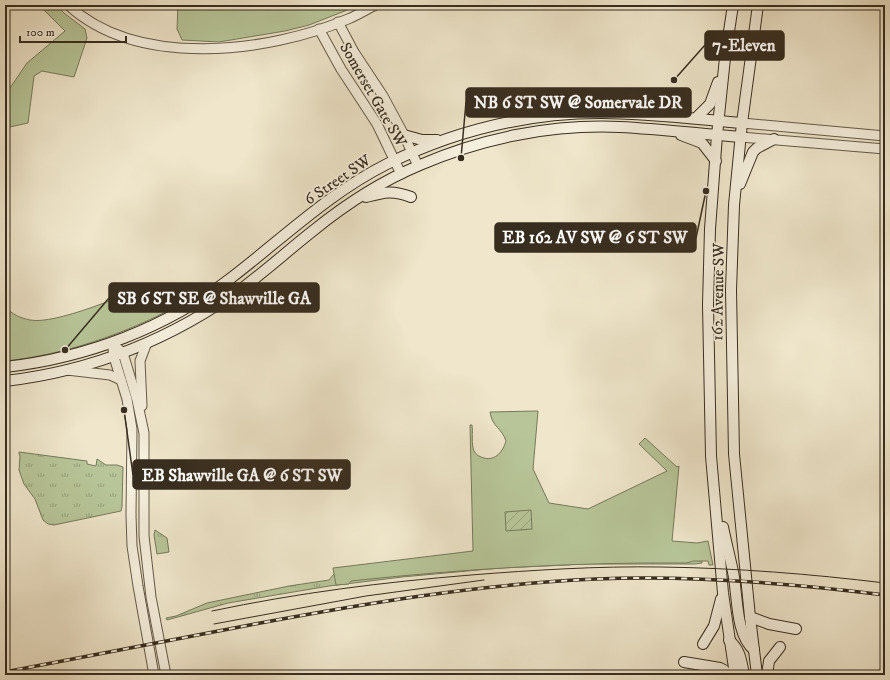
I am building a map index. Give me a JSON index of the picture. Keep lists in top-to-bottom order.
{
  "streets": {
    "main road": ["6 Street SW", "162 Avenue SW"],
    "street": ["Somerset Gate SW"]
  },
  "crossings": [
    ["Somerset Gate SW", "6 Street SW"],
    ["6 Street SW", "162 Avenue SW"]
  ],
  "places": [
    "7-Eleven",
    "NB 6 ST SW @ Somervale DR",
    "EB 162 AV SW @ 6 ST SW",
    "SB 6 ST SE @ Shawville GA",
    "EB Shawville GA @ 6 ST SW"
  ],
  "scale_bar": "100 m"
}
